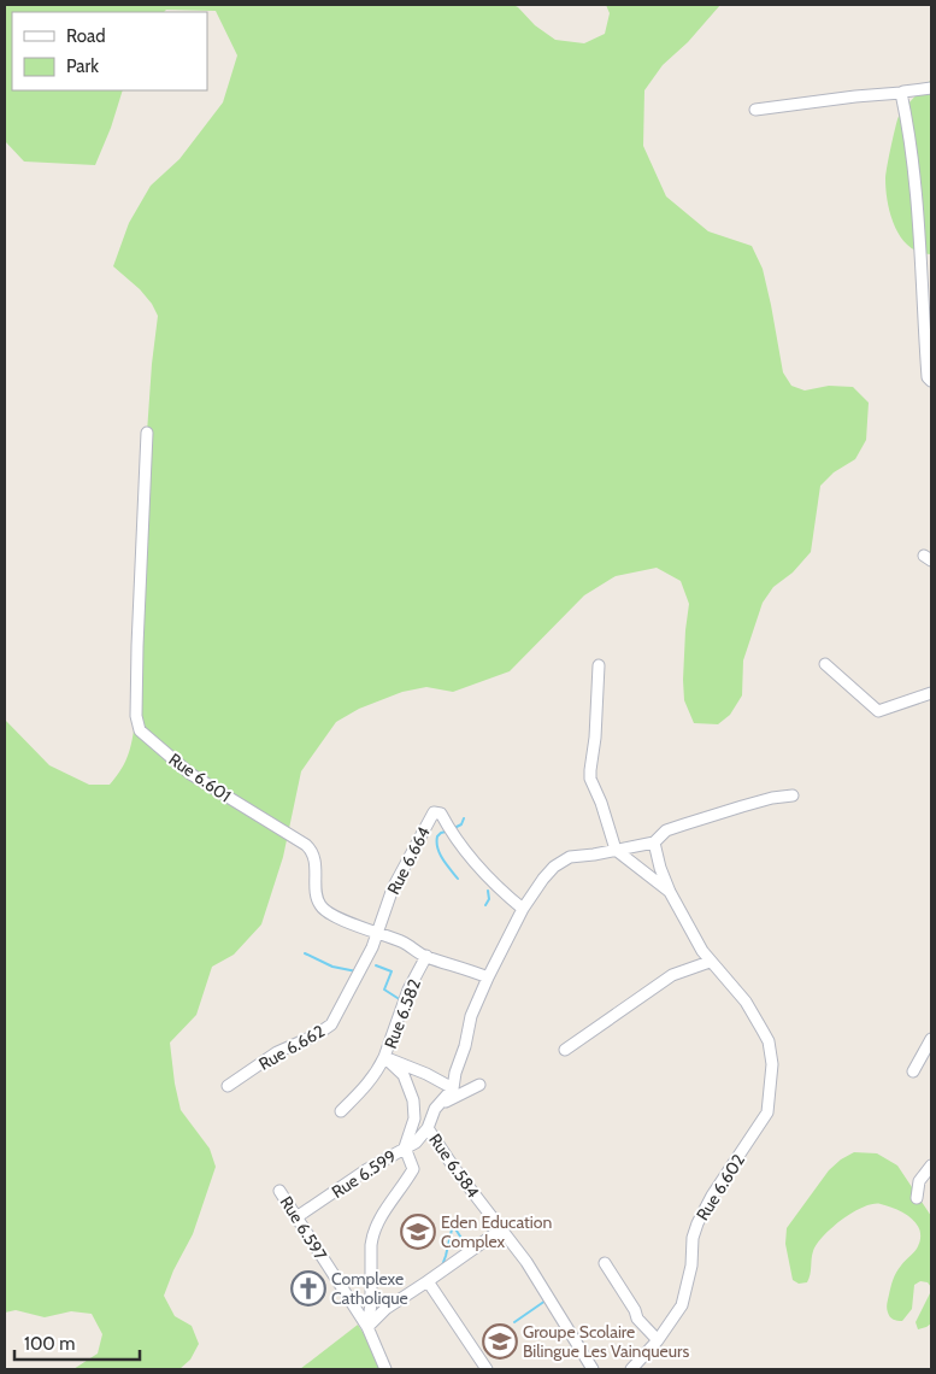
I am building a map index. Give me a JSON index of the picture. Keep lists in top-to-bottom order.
{
  "streets": {
    "street": [
      "Rue 6.601",
      "Rue 6.664",
      "Rue 6.582",
      "Rue 6.662",
      "Rue 6.584",
      "Rue 6.599",
      "Rue 6.602",
      "Rue 6.597"
    ]
  },
  "crossings": [
    ["Rue 6.601", "Rue 6.664"],
    ["Rue 6.601", "Rue 6.582"],
    ["Rue 6.601", "Rue 6.662"],
    ["Rue 6.601", "Rue 6.584"],
    ["Rue 6.664", "Rue 6.662"],
    ["Rue 6.664", "Rue 6.584"],
    ["Rue 6.582", "Rue 6.599"],
    ["Rue 6.582", "Rue 6.597"],
    ["Rue 6.584", "Rue 6.599"],
    ["Rue 6.599", "Rue 6.597"]
  ],
  "places": {
    "school or university": ["Eden Education Complex", "Groupe Scolaire Bilingue Les Vainqueurs"],
    "church": ["Complexe Catholique"]
  },
  "legend": ["Road", "Park"],
  "scale_bar": "100 m"
}
